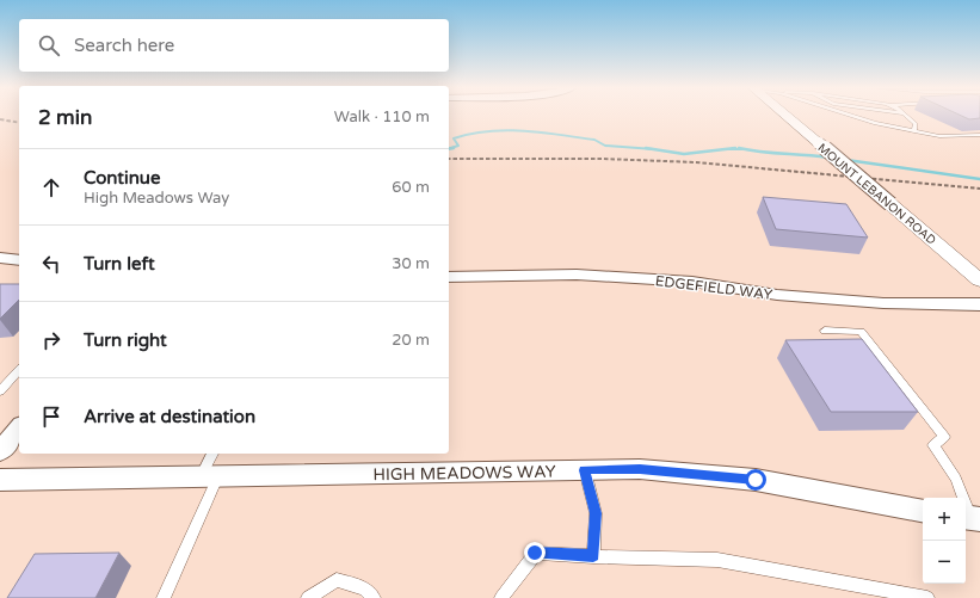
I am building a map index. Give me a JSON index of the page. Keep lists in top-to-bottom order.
{
  "streets": {
    "street": ["MOUNT LEBANON ROAD", "EDGEFIELD WAY", "HIGH MEADOWS WAY"]
  },
  "page": {
    "search": "Search here",
    "heading": ["2 min", "Walk · 110 m"],
    "list": [
      ["Continue", "High Meadows Way", "60 m"],
      ["Turn left", "30 m"],
      ["Turn right", "20 m"],
      "Arrive at destination"
    ],
    "map_buttons": ["+", "−"]
  }
}
